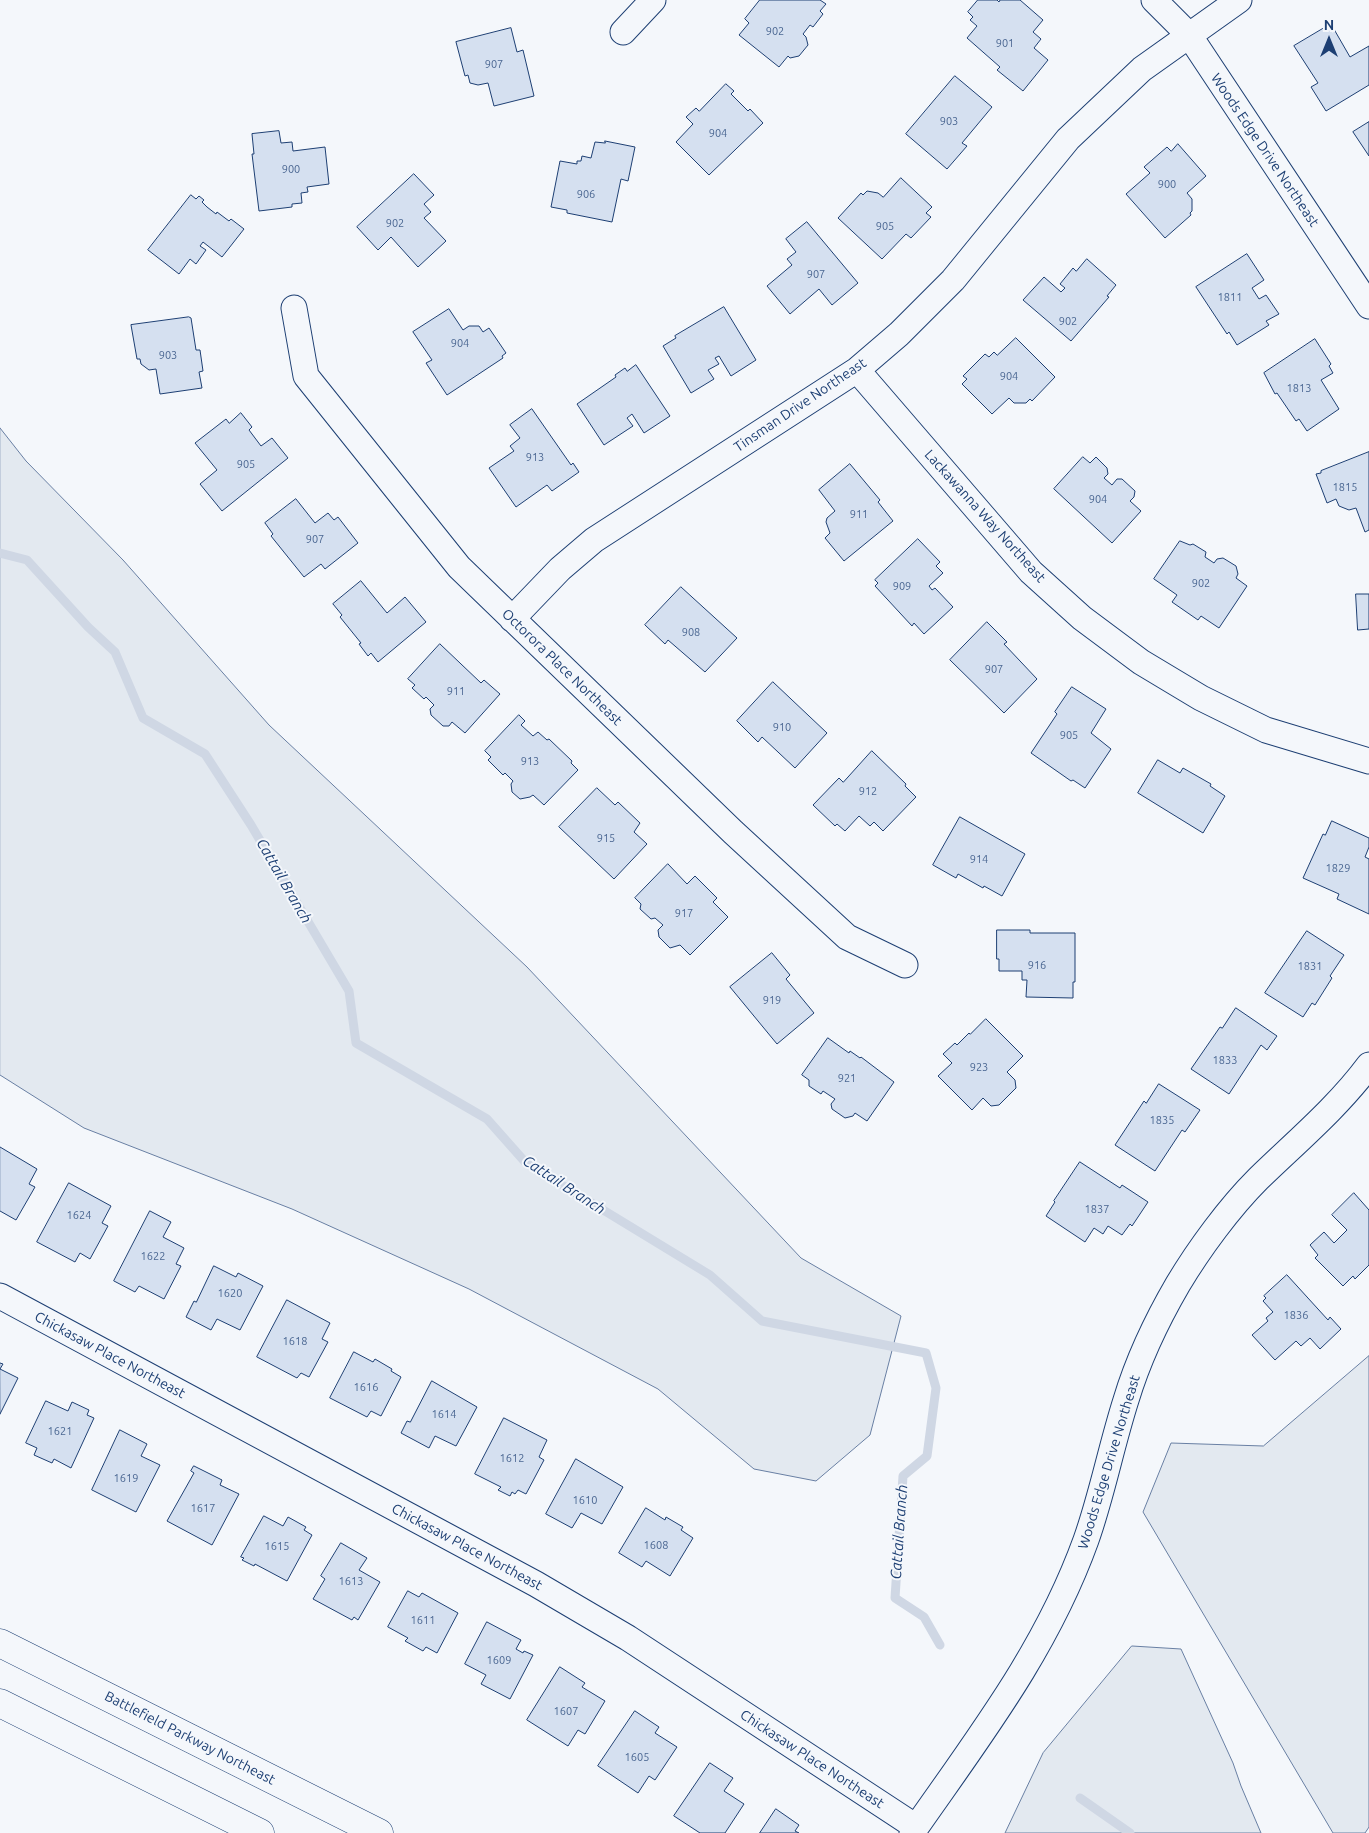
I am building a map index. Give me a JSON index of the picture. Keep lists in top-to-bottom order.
{
  "streets": {
    "main road": ["Battlefield Parkway Northeast"],
    "street": [
      "Woods Edge Drive Northeast",
      "Tinsman Drive Northeast",
      "Lackawanna Way Northeast",
      "Octorora Place Northeast",
      "Chickasaw Place Northeast"
    ]
  },
  "crossings": [
    ["Woods Edge Drive Northeast", "Tinsman Drive Northeast"],
    ["Woods Edge Drive Northeast", "Chickasaw Place Northeast"],
    ["Tinsman Drive Northeast", "Lackawanna Way Northeast"],
    ["Tinsman Drive Northeast", "Octorora Place Northeast"]
  ],
  "water": ["Cattail Branch"],
  "house_numbers": [
    "902",
    "901",
    "907",
    "903",
    "904",
    "900",
    "900",
    "906",
    "902",
    "905",
    "907",
    "1811",
    "902",
    "904",
    "903",
    "904",
    "1813",
    "913",
    "905",
    "1815",
    "904",
    "911",
    "907",
    "902",
    "909",
    "908",
    "907",
    "911",
    "910",
    "905",
    "913",
    "912",
    "915",
    "914",
    "1829",
    "917",
    "916",
    "1831",
    "919",
    "1833",
    "923",
    "921",
    "1835",
    "1837",
    "1624",
    "1622",
    "1620",
    "1836",
    "1618",
    "1616",
    "1614",
    "1621",
    "1612",
    "1619",
    "1610",
    "1617",
    "1608",
    "1615",
    "1613",
    "1611",
    "1609",
    "1607",
    "1605"
  ],
  "north": "top"
}
